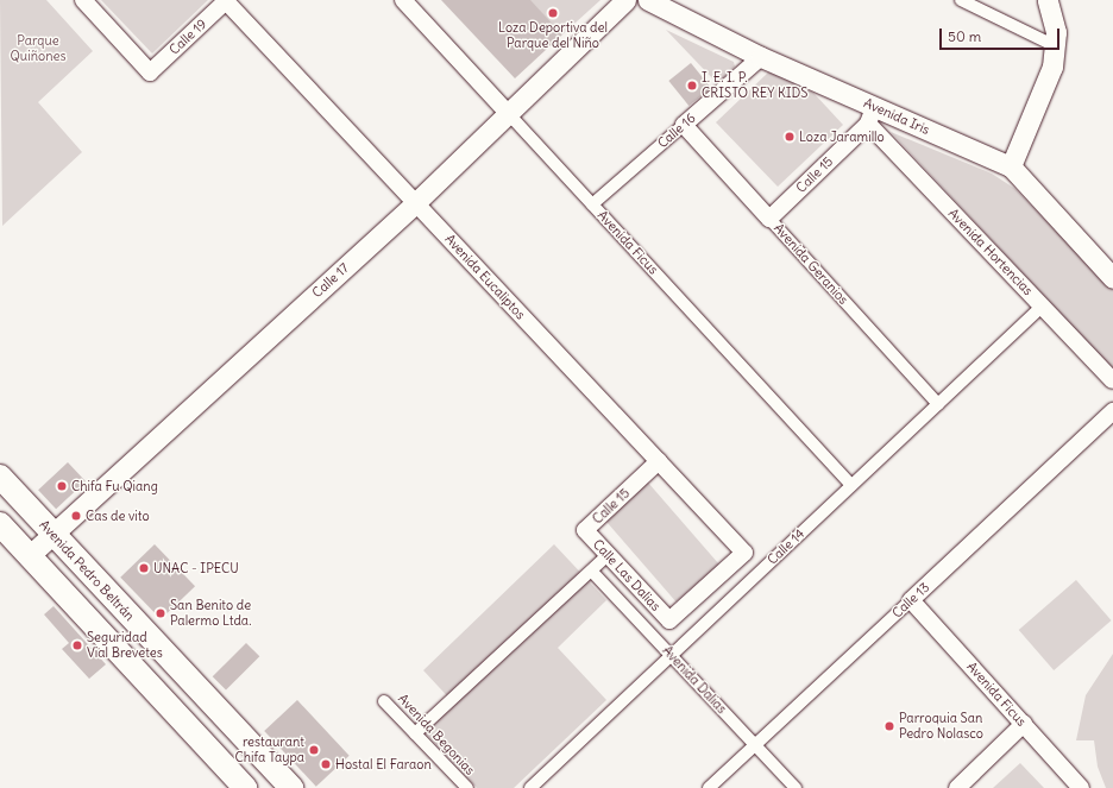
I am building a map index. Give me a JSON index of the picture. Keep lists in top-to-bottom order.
{
  "streets": {
    "main road": ["Avenida Pedro Beltrán"],
    "street": [
      "Calle 19",
      "Avenida Iris",
      "Calle 16",
      "Calle 15",
      "Avenida Ficus",
      "Avenida Hortencias",
      "Avenida Geranios",
      "Avenida Eucaliptos",
      "Calle 17",
      "Calle 14",
      "Calle Las Dalias",
      "Calle 13",
      "Avenida Dalias",
      "Avenida Begonias"
    ]
  },
  "crossings": [
    ["Calle 19", "Avenida Eucaliptos"],
    ["Avenida Iris", "Calle 16"],
    ["Avenida Iris", "Calle 15"],
    ["Avenida Iris", "Avenida Hortencias"],
    ["Calle 16", "Avenida Ficus"],
    ["Calle 16", "Avenida Geranios"],
    ["Calle 15", "Avenida Hortencias"],
    ["Calle 15", "Avenida Geranios"],
    ["Calle 15", "Avenida Eucaliptos"],
    ["Calle 15", "Calle Las Dalias"],
    ["Avenida Ficus", "Calle 17"],
    ["Avenida Ficus", "Calle 14"],
    ["Avenida Ficus", "Calle 13"],
    ["Avenida Hortencias", "Calle 14"],
    ["Avenida Geranios", "Calle 14"],
    ["Avenida Eucaliptos", "Calle 17"],
    ["Avenida Eucaliptos", "Calle Las Dalias"],
    ["Calle 17", "Avenida Pedro Beltrán"],
    ["Calle 14", "Avenida Dalias"],
    ["Calle 13", "Avenida Dalias"]
  ],
  "parks": ["Parque Quiñones"],
  "places": [
    "Loza Deportiva del Parque del Niño",
    "I. E. I. P. CRISTO REY KIDS",
    "Loza Jaramillo",
    "Chifa Fu Qiang",
    "Cas de vito",
    "UNAC - IPECU",
    "San Benito de Palermo Ltda.",
    "Seguridad Vial Brevetes",
    "Parroquia San Pedro Nolasco",
    "restaurant Chifa Taypa",
    "Hostal El Faraon"
  ],
  "scale_bar": "50 m"
}
